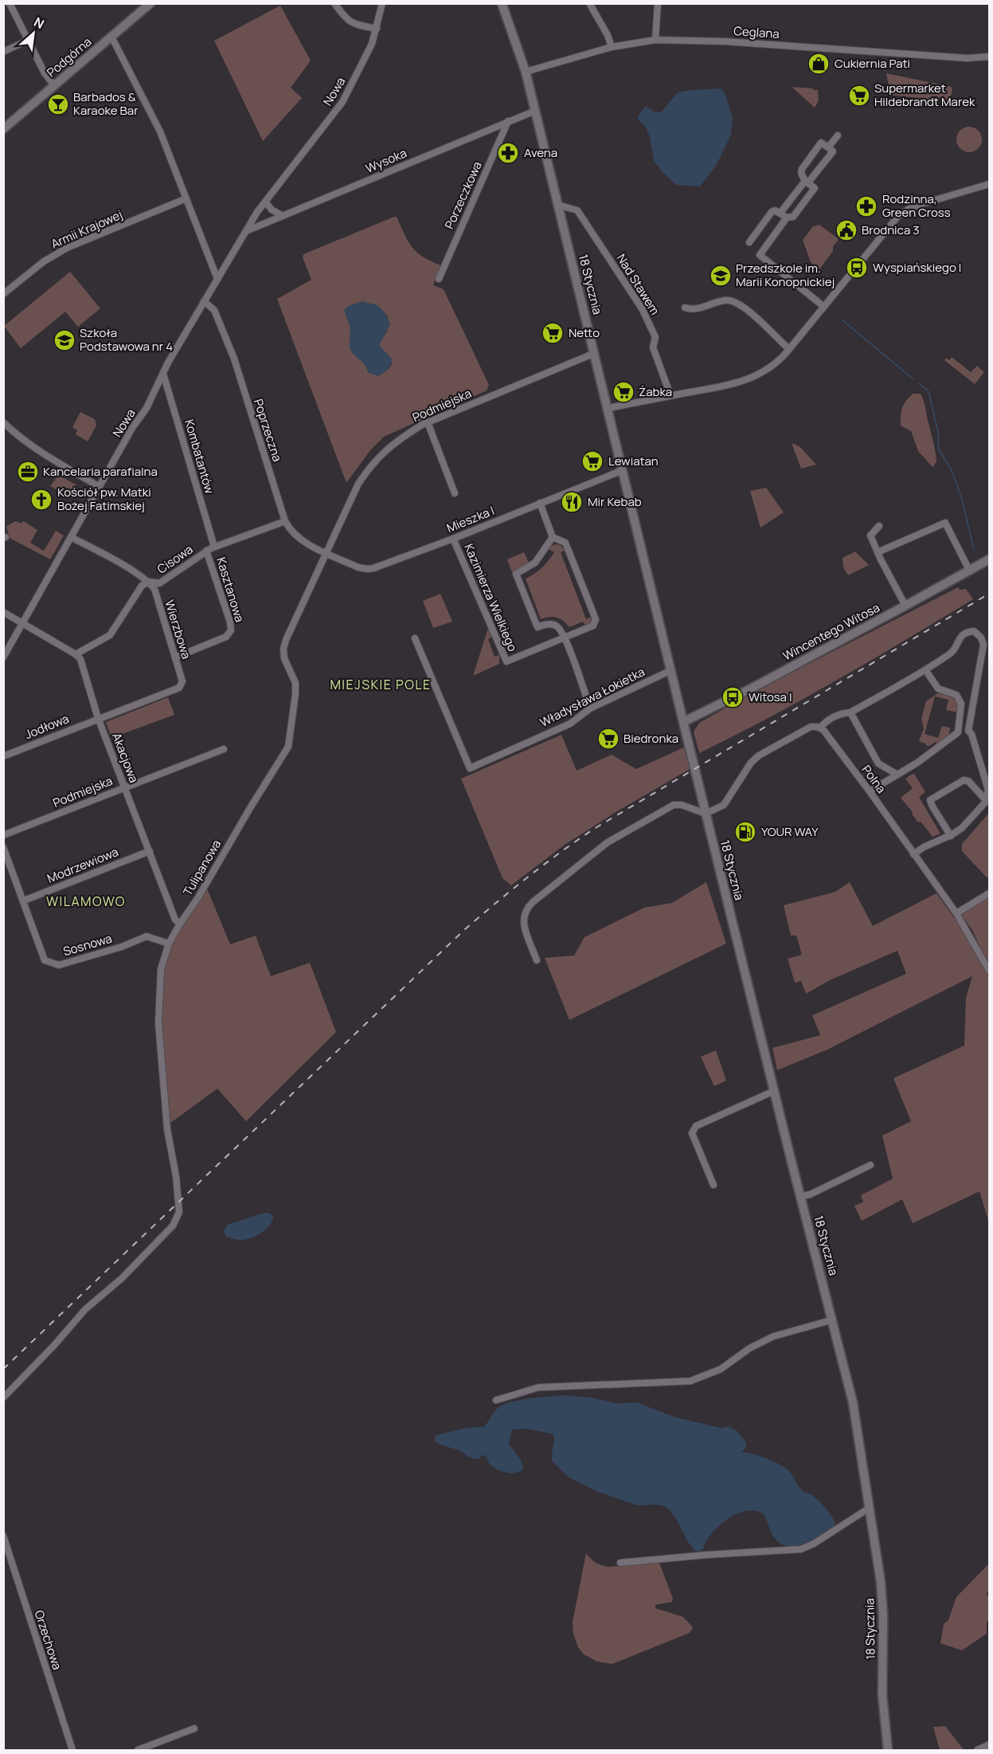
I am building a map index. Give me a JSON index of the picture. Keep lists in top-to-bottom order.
{
  "streets": {
    "street": [
      "Ceglana",
      "Podgórna",
      "Nowa",
      "Wysoka",
      "Porzeczkowa",
      "Armii Krajowej",
      "18 Stycznia",
      "Nad Stawem",
      "Podmiejska",
      "Poprzeczna",
      "Kombatantów",
      "Mieszka I",
      "Cisowa",
      "Kasztanowa",
      "Kazimierza Wielkiego",
      "Wierzbowa",
      "Wincentego Witosa",
      "Władysława Łokietka",
      "Jodłowa",
      "Akacjowa",
      "Polna",
      "Modrzewiowa",
      "Tulipanowa",
      "Sosnowa",
      "Orzechowa"
    ]
  },
  "crossings": [
    ["Ceglana", "18 Stycznia"],
    ["Nowa", "Wysoka"],
    ["Nowa", "Poprzeczna"],
    ["Nowa", "Kombatantów"],
    ["Wysoka", "Porzeczkowa"],
    ["Wysoka", "18 Stycznia"],
    ["18 Stycznia", "Nad Stawem"],
    ["18 Stycznia", "Podmiejska"],
    ["18 Stycznia", "Mieszka I"],
    ["18 Stycznia", "Wincentego Witosa"],
    ["18 Stycznia", "Władysława Łokietka"],
    ["Podmiejska", "Poprzeczna"],
    ["Podmiejska", "Mieszka I"],
    ["Podmiejska", "Akacjowa"],
    ["Podmiejska", "Tulipanowa"],
    ["Poprzeczna", "Mieszka I"],
    ["Poprzeczna", "Cisowa"],
    ["Poprzeczna", "Tulipanowa"],
    ["Kombatantów", "Cisowa"],
    ["Mieszka I", "Kazimierza Wielkiego"],
    ["Mieszka I", "Tulipanowa"],
    ["Cisowa", "Kasztanowa"],
    ["Cisowa", "Wierzbowa"],
    ["Cisowa", "Akacjowa"],
    ["Kasztanowa", "Wierzbowa"],
    ["Wierzbowa", "Jodłowa"],
    ["Wierzbowa", "Akacjowa"],
    ["Jodłowa", "Akacjowa"],
    ["Akacjowa", "Modrzewiowa"],
    ["Akacjowa", "Tulipanowa"],
    ["Modrzewiowa", "Sosnowa"],
    ["Tulipanowa", "Sosnowa"]
  ],
  "districts": ["MIEJSKIE POLE", "WILAMOWO"],
  "places": {
    "shop": ["Cukiernia Pati"],
    "supermarket": [
      "Supermarket Hildebrandt Marek",
      "Netto",
      "Żabka",
      "Lewiatan",
      "Biedronka"
    ],
    "bar": ["Barbados & Karaoke Bar"],
    "pharmacy": ["Avena", "Rodzinna, Green Cross"],
    "public building": ["Brodnica 3"],
    "bus stop": ["Wyspiańskiego I", "Witosa I"],
    "school or university": ["Przedszkole im. Marii Konopnickiej", "Szkoła Podstawowa nr 4"],
    "office": ["Kancelaria parafialna"],
    "church": ["Kościół pw. Matki Bożej Fatimskiej"],
    "restaurant": ["Mir Kebab"],
    "fuel station": ["YOUR WAY"]
  },
  "north": "top right"
}
